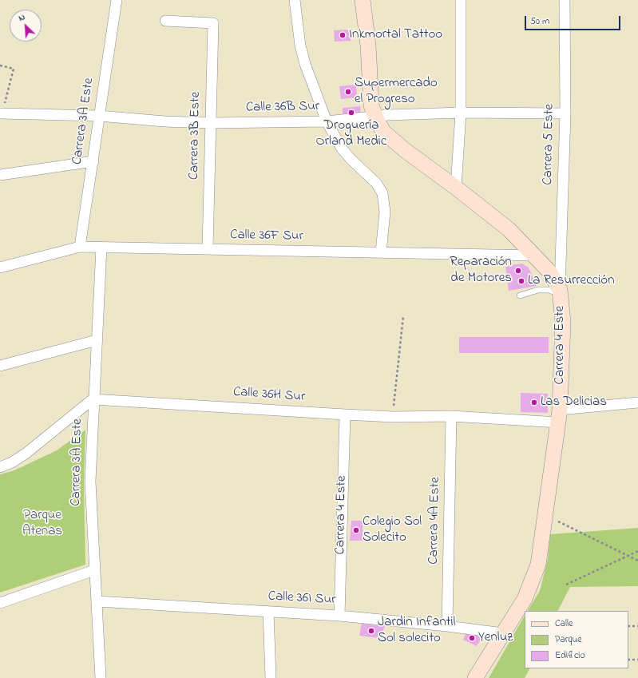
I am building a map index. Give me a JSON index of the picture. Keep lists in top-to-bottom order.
{
  "streets": {
    "street": [
      "Calle 36B Sur",
      "Carrera 3A Este",
      "Carrera 3B Este",
      "Carrera 5 Este",
      "Calle 36F Sur",
      "Carrera 4 Este",
      "Calle 36H Sur",
      "Carrera 4A Este",
      "Calle 36I Sur"
    ]
  },
  "crossings": [
    ["Calle 36B Sur", "Carrera 3A Este"],
    ["Calle 36B Sur", "Carrera 3B Este"],
    ["Calle 36B Sur", "Carrera 5 Este"],
    ["Calle 36B Sur", "Carrera 4 Este"],
    ["Carrera 3A Este", "Calle 36F Sur"],
    ["Carrera 3A Este", "Calle 36H Sur"],
    ["Carrera 3A Este", "Calle 36I Sur"],
    ["Carrera 3B Este", "Calle 36F Sur"],
    ["Carrera 5 Este", "Carrera 4 Este"],
    ["Calle 36F Sur", "Carrera 4 Este"],
    ["Carrera 4 Este", "Calle 36H Sur"],
    ["Carrera 4 Este", "Calle 36I Sur"],
    ["Calle 36H Sur", "Carrera 4A Este"],
    ["Carrera 4A Este", "Calle 36I Sur"]
  ],
  "parks": ["Parque Atenas"],
  "places": [
    "Inkmortal Tattoo",
    "Supermercado el Progreso",
    "Droguería Orland Medic",
    "Reparación de Motores",
    "La Resurrección",
    "Las Delicias",
    "Colegio Sol Solecito",
    "Jardin Infantil Sol solecito",
    "Yenluz"
  ],
  "legend": ["Calle", "Parque", "Edificio"],
  "scale_bar": "50 m",
  "north": "top left"
}
